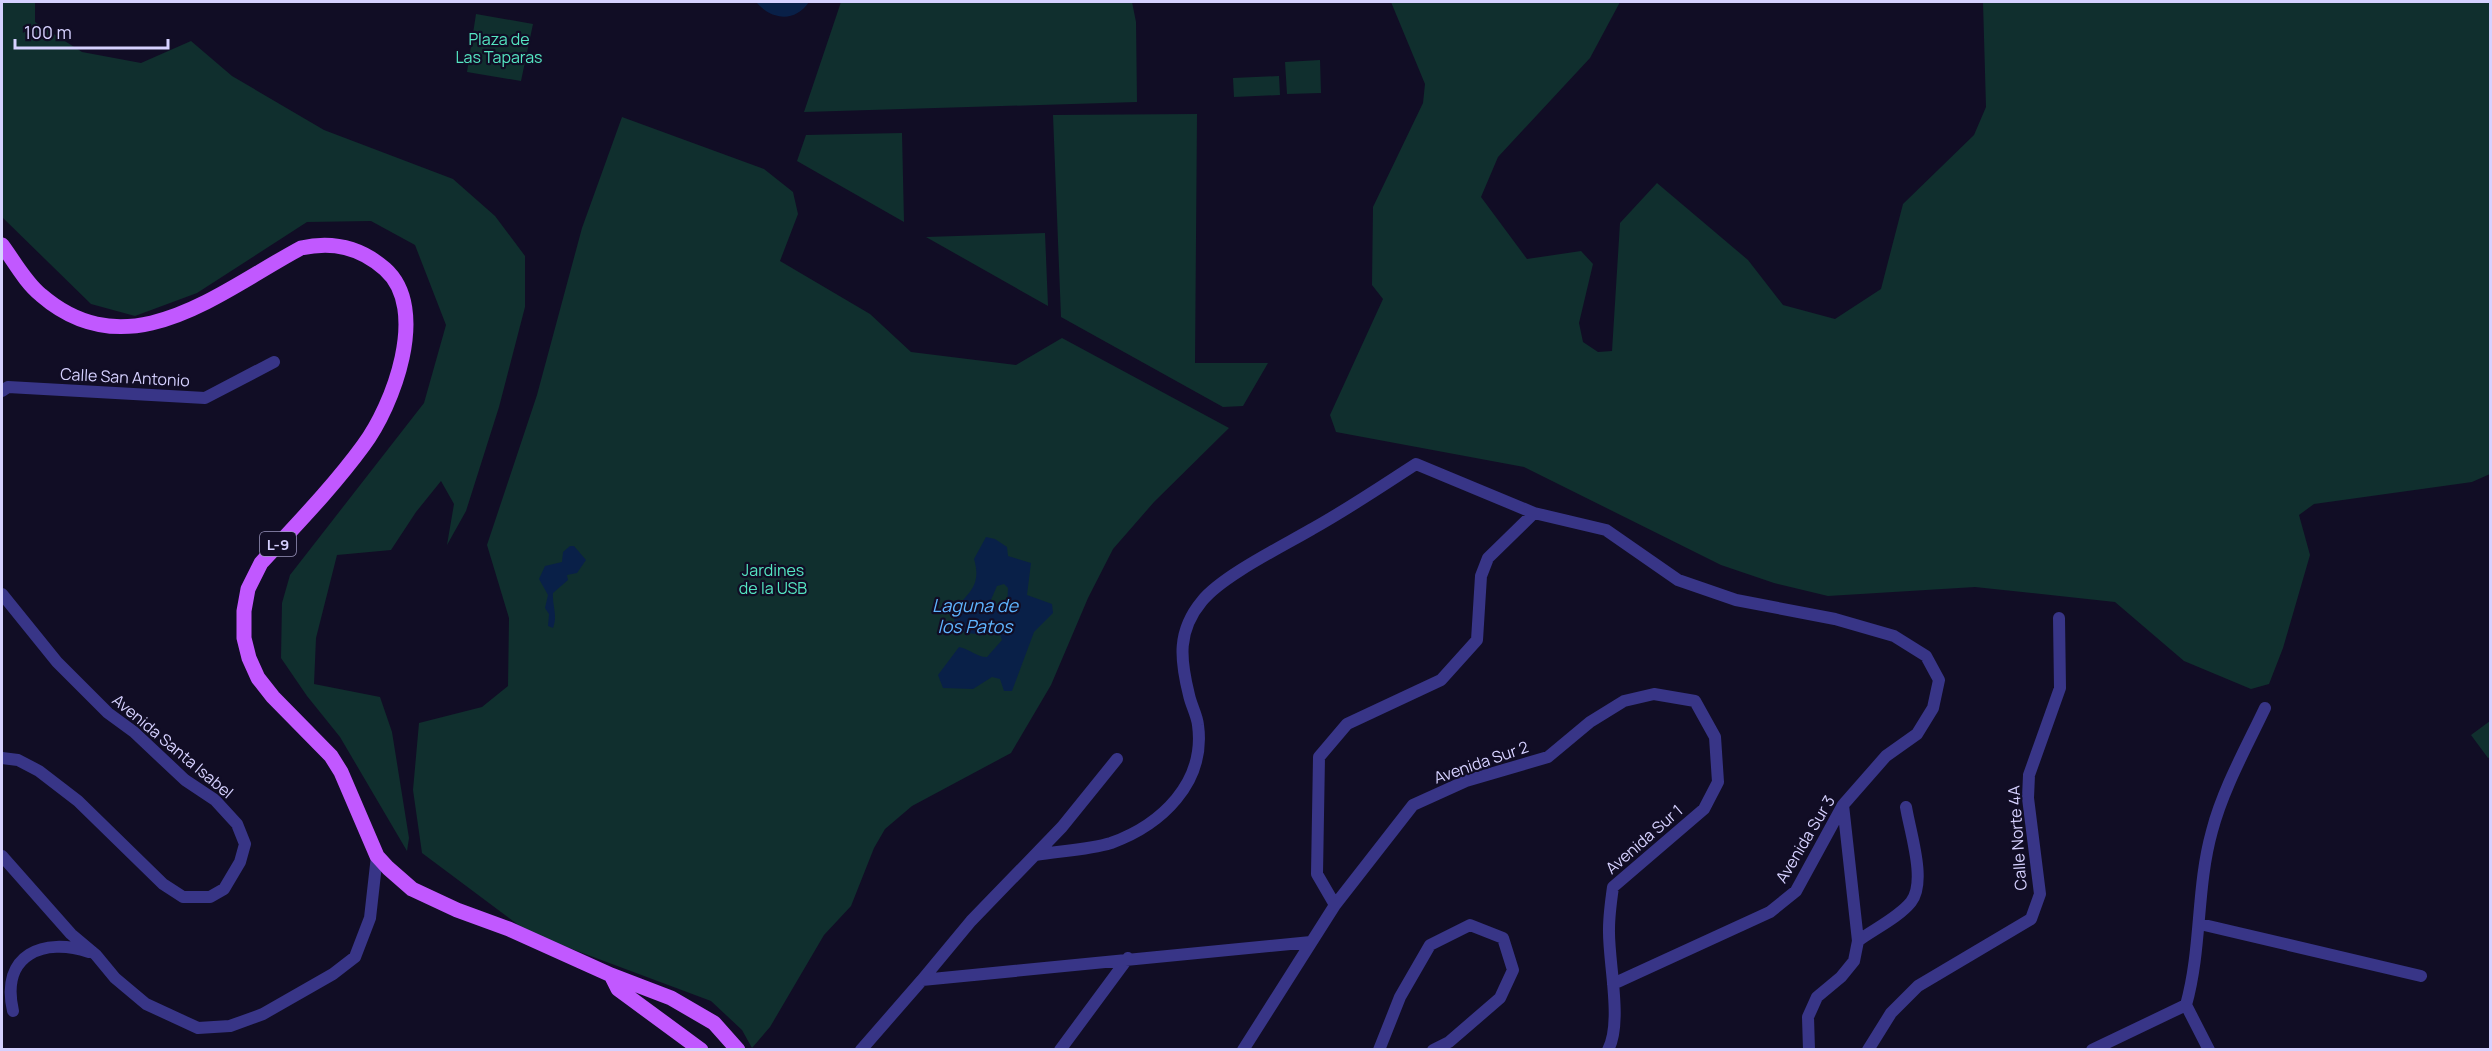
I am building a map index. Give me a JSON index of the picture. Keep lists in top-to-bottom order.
{
  "streets": {
    "main road": ["L-9"],
    "street": [
      "Calle San Antonio",
      "Avenida Santa Isabel",
      "Avenida Sur 2",
      "Calle Norte 4A",
      "Avenida Sur 1",
      "Avenida Sur 3"
    ]
  },
  "crossings": [
    ["Avenida Sur 2", "Avenida Sur 1"],
    ["Avenida Sur 1", "Avenida Sur 3"]
  ],
  "water": ["Laguna de los Patos"],
  "parks": ["Plaza de Las Taparas", "Jardines de la USB"],
  "scale_bar": "100 m"
}
